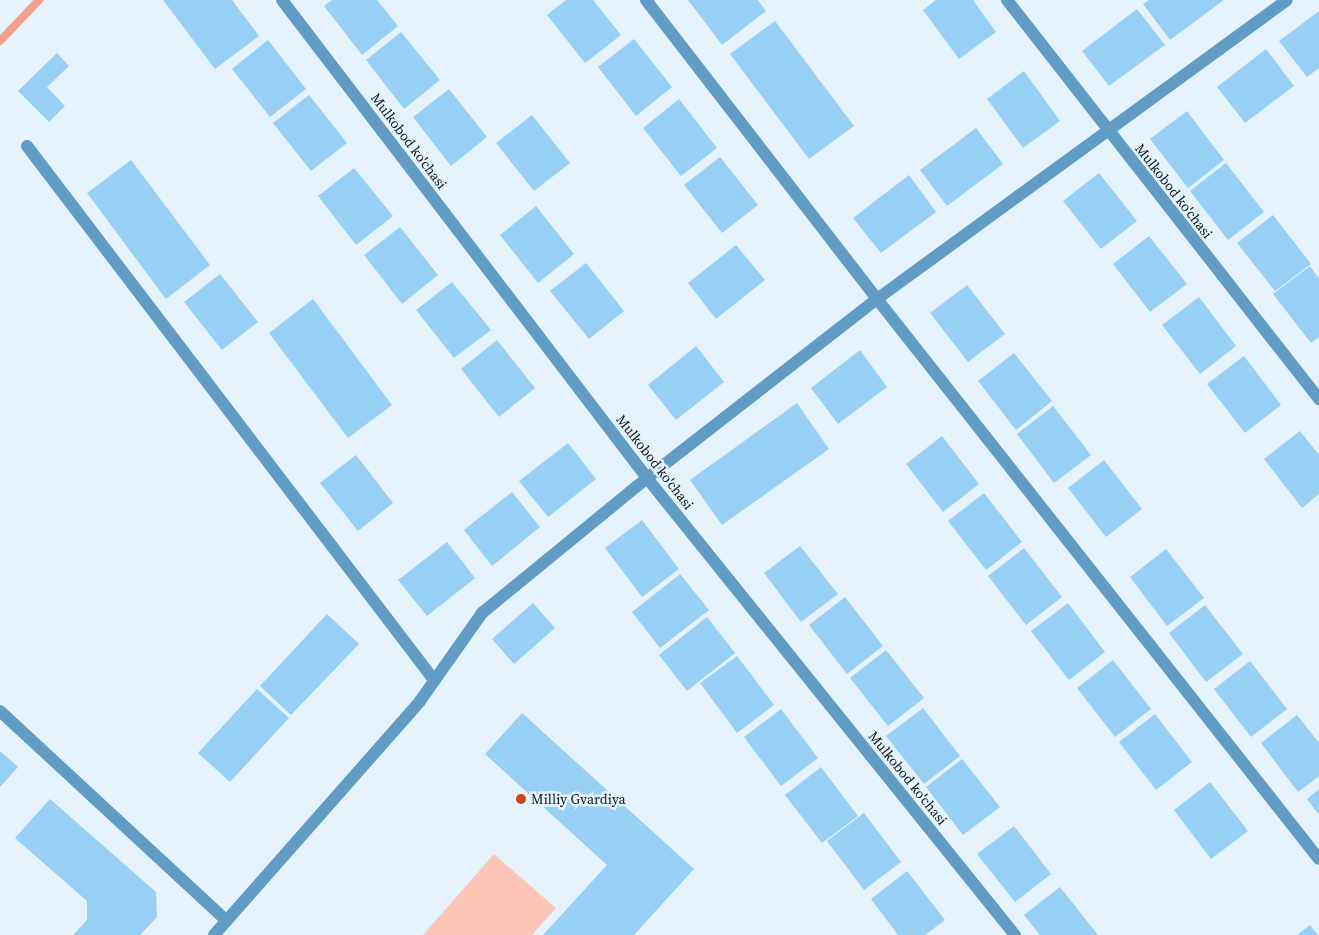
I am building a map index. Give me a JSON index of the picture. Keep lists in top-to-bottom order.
{
  "streets": {
    "street": ["Mulkobod ko'chasi"]
  },
  "places": ["Milliy Gvardiya"]
}
